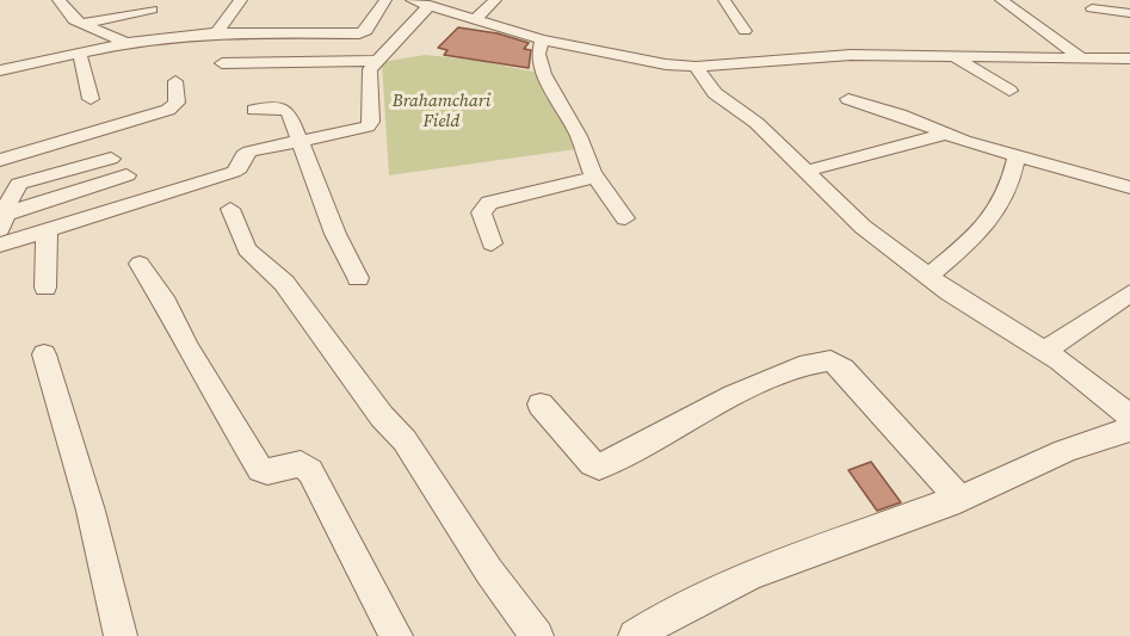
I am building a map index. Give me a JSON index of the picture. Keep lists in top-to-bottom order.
{
  "parks": ["Brahamchari Field"]
}
